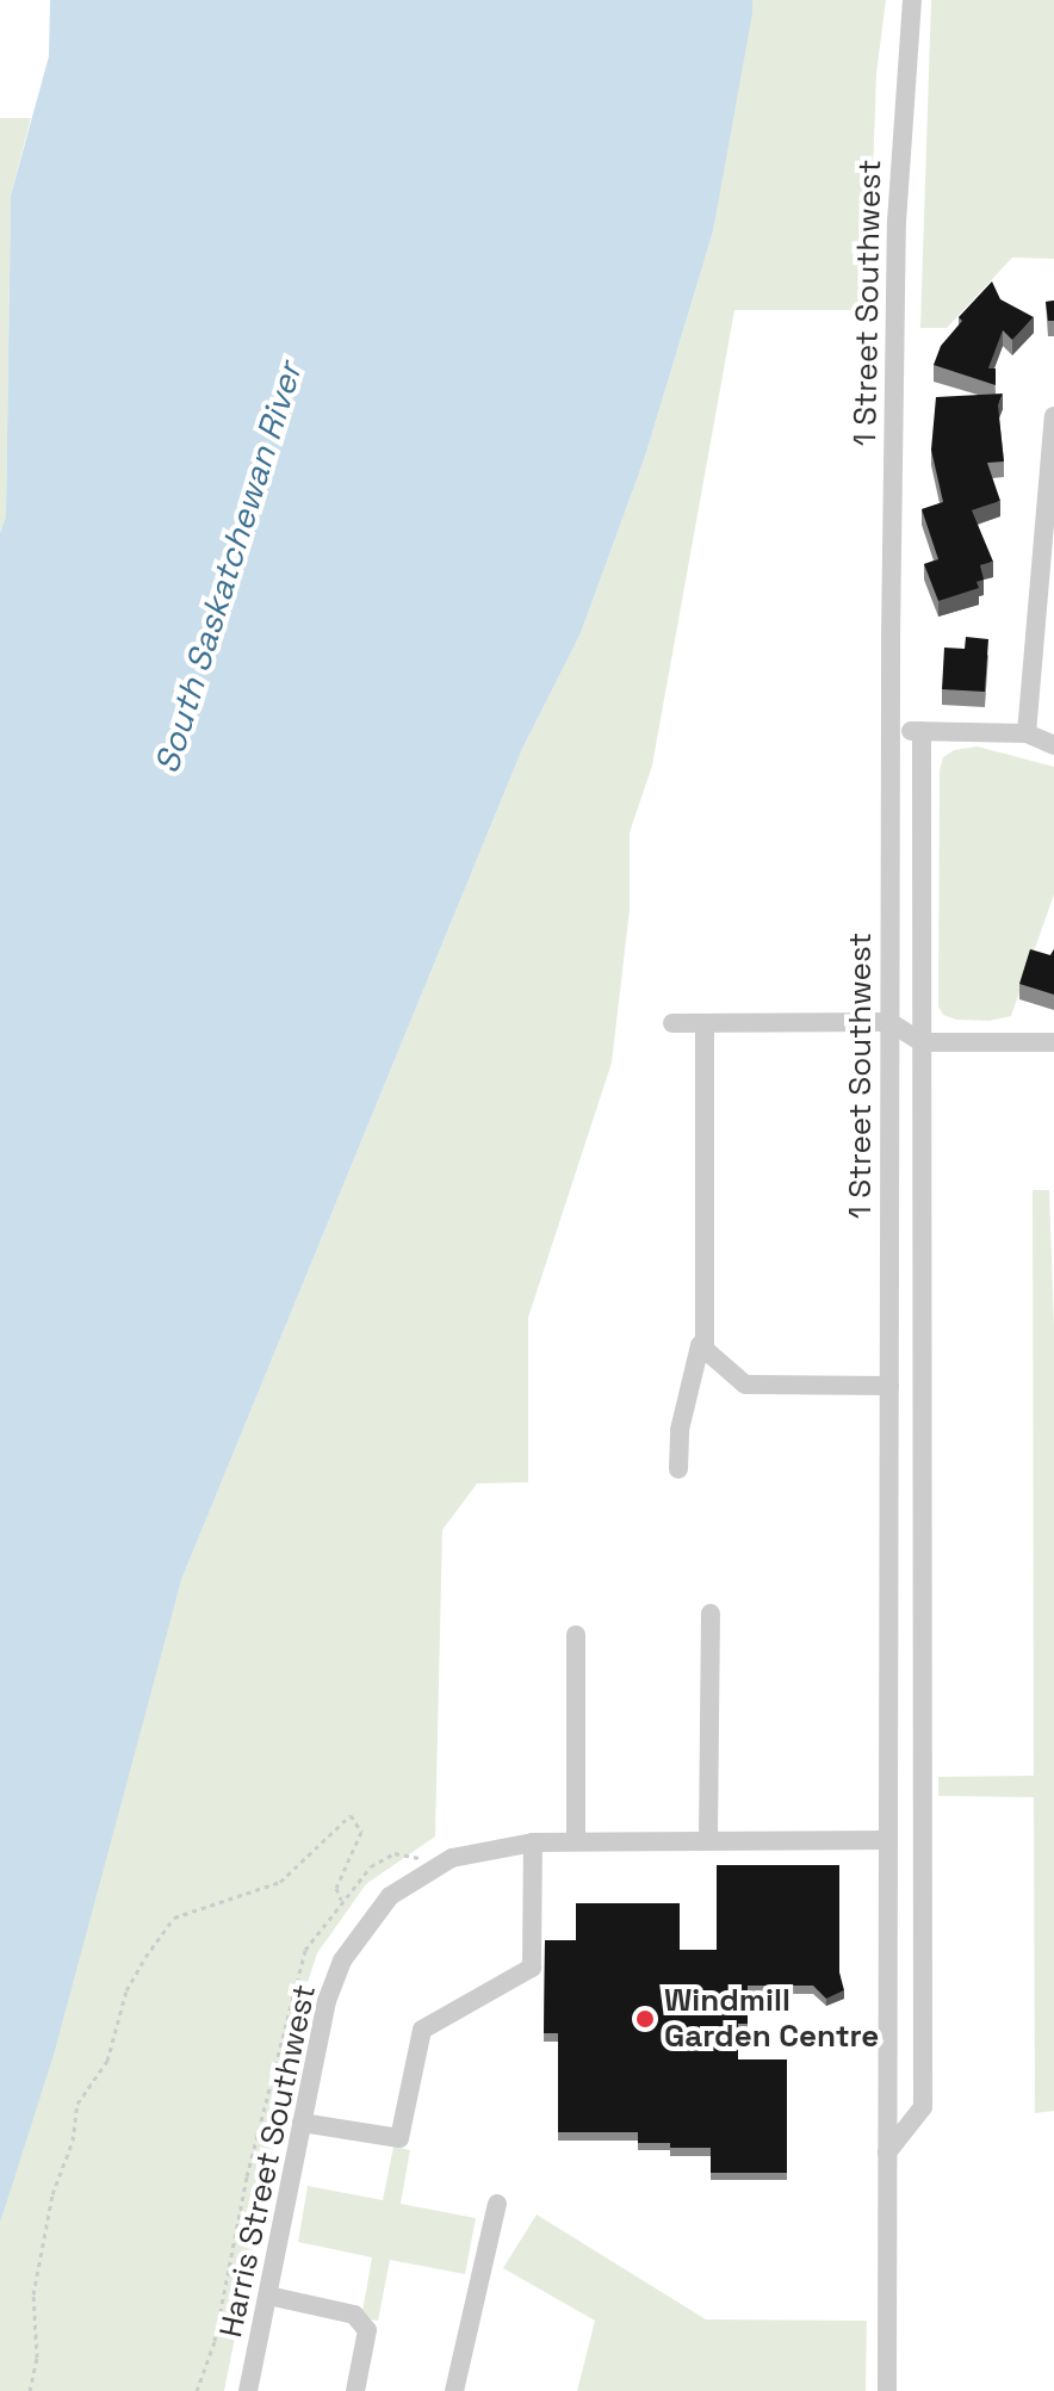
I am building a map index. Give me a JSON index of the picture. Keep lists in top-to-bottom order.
{
  "streets": {
    "street": ["1 Street Southwest", "Harris Street Southwest"]
  },
  "crossings": [
    ["1 Street Southwest", "Harris Street Southwest"]
  ],
  "water": ["South Saskatchewan River"],
  "places": ["Windmill Garden Centre"]
}
